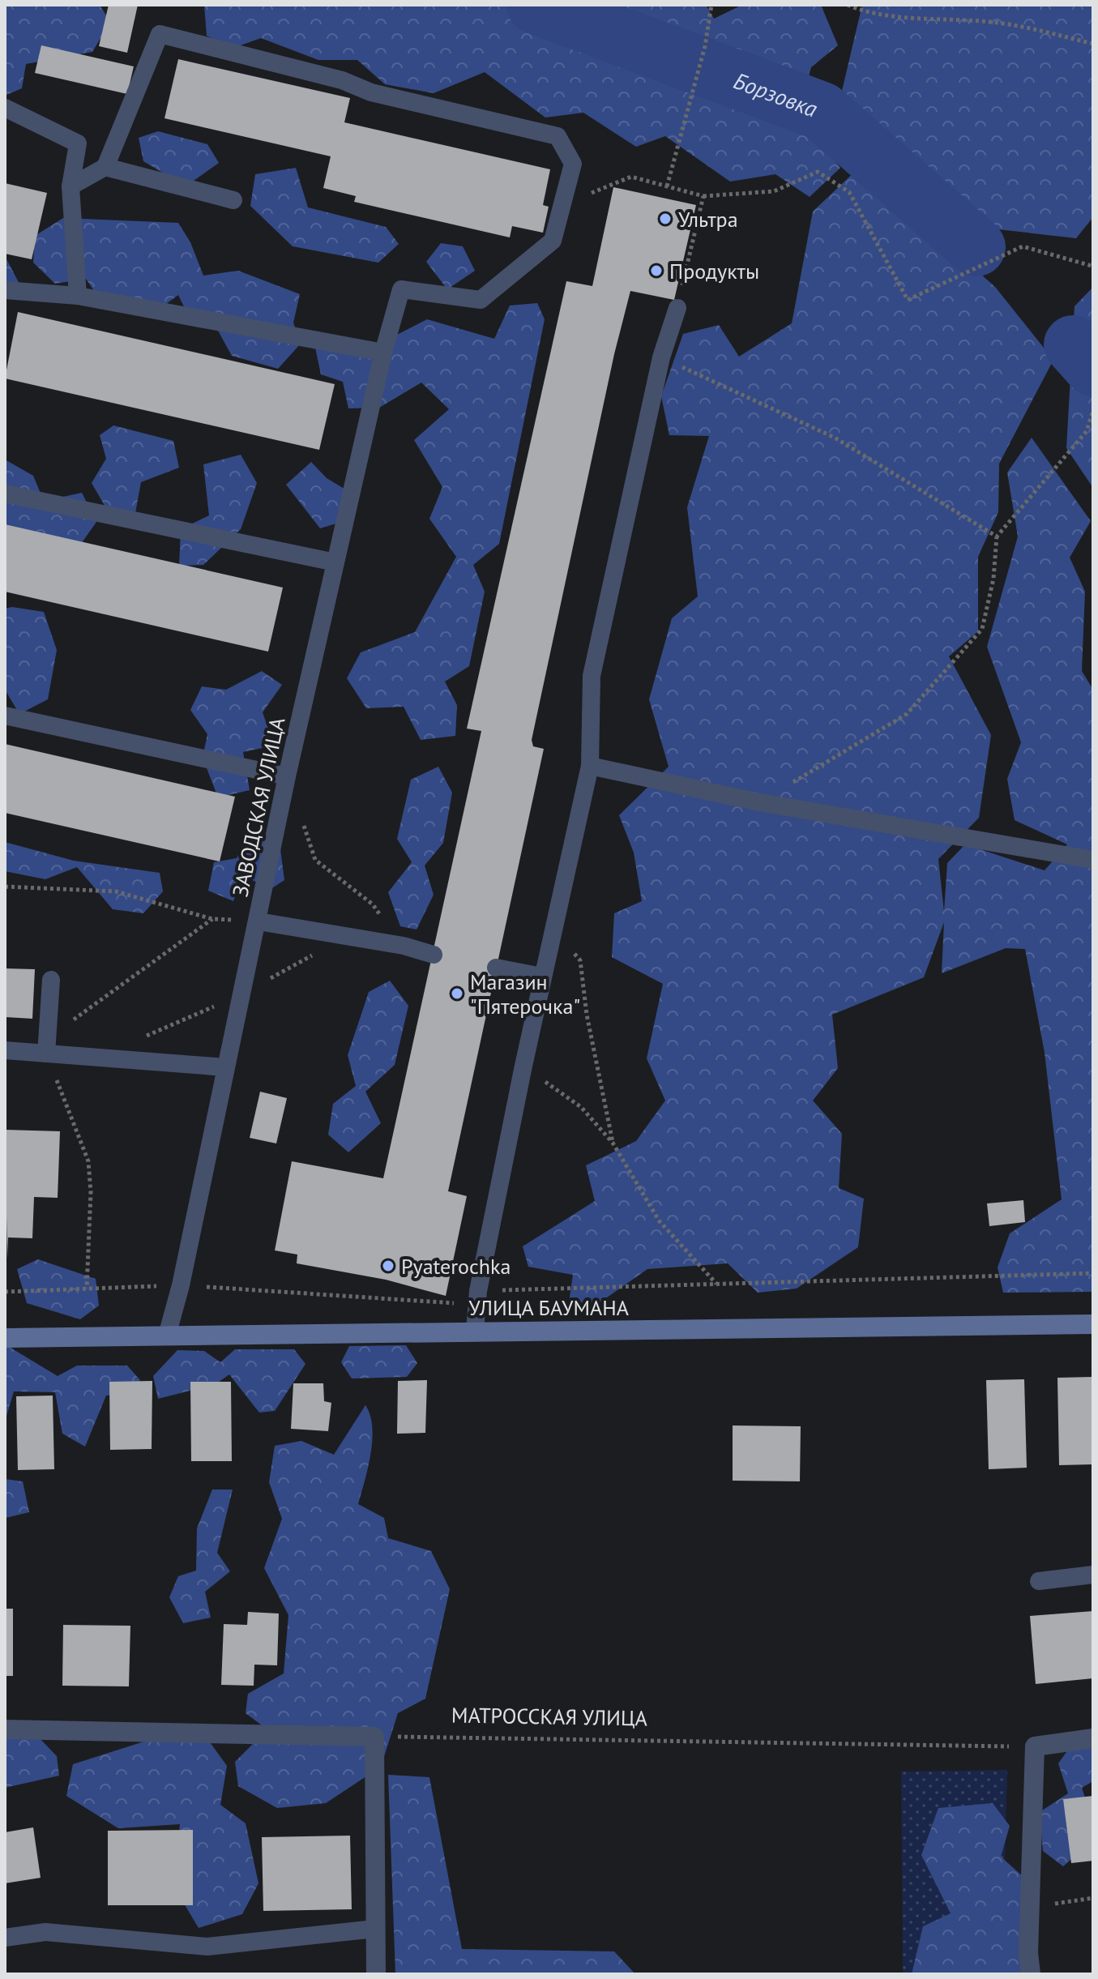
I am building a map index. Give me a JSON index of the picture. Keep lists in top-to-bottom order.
{
  "streets": {
    "street": ["УЛИЦА БАУМАНА"],
    "lane": ["ЗАВОДСКАЯ УЛИЦА"],
    "path": ["МАТРОССКАЯ УЛИЦА"]
  },
  "crossings": [
    ["ЗАВОДСКАЯ УЛИЦА", "УЛИЦА БАУМАНА"]
  ],
  "water": ["Борзовка"],
  "places": [
    "Ультра",
    "Продукты",
    "Магазин \"Пятерочка\"",
    "Pyaterochka"
  ]
}
